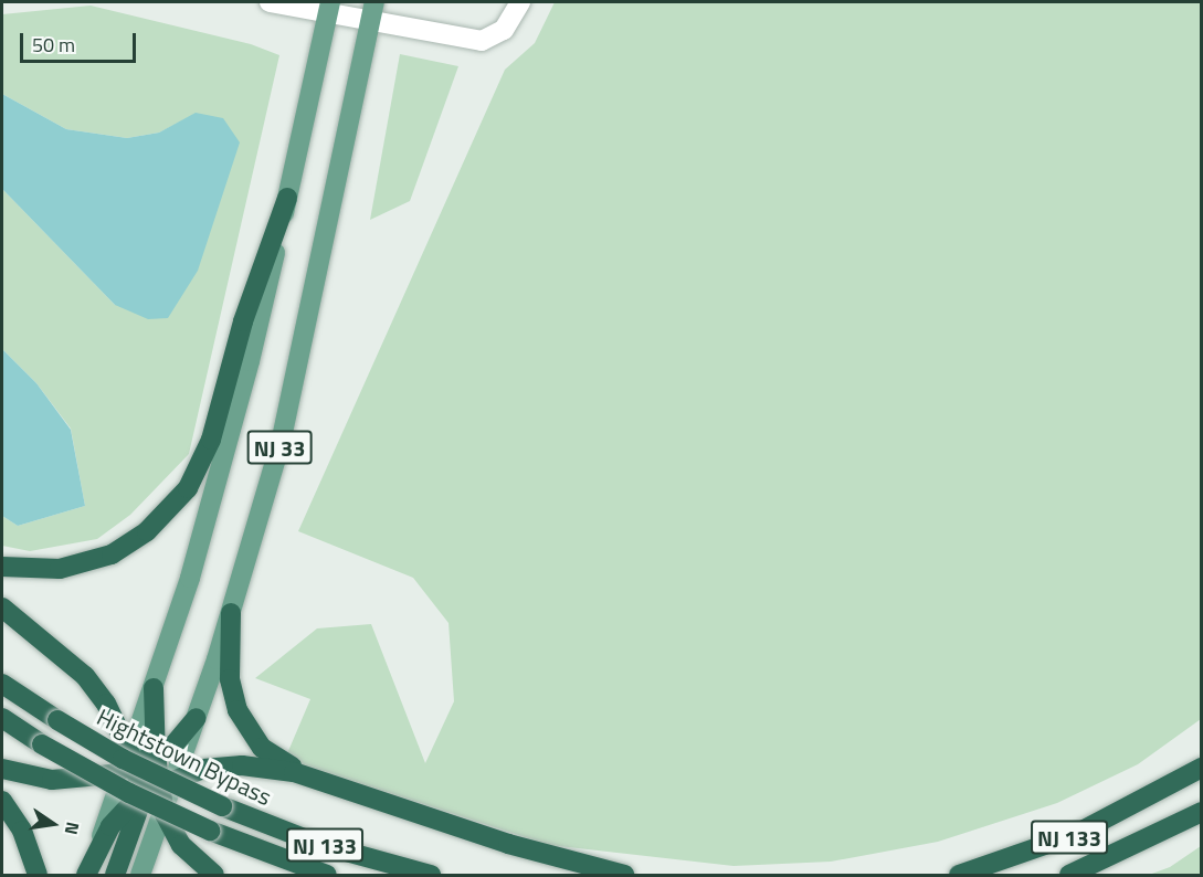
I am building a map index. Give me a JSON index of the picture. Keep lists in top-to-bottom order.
{
  "streets": {
    "highway": ["NJ 33", "Hightstown Bypass", "NJ 133"]
  },
  "scale_bar": "50 m",
  "north": "right"
}
